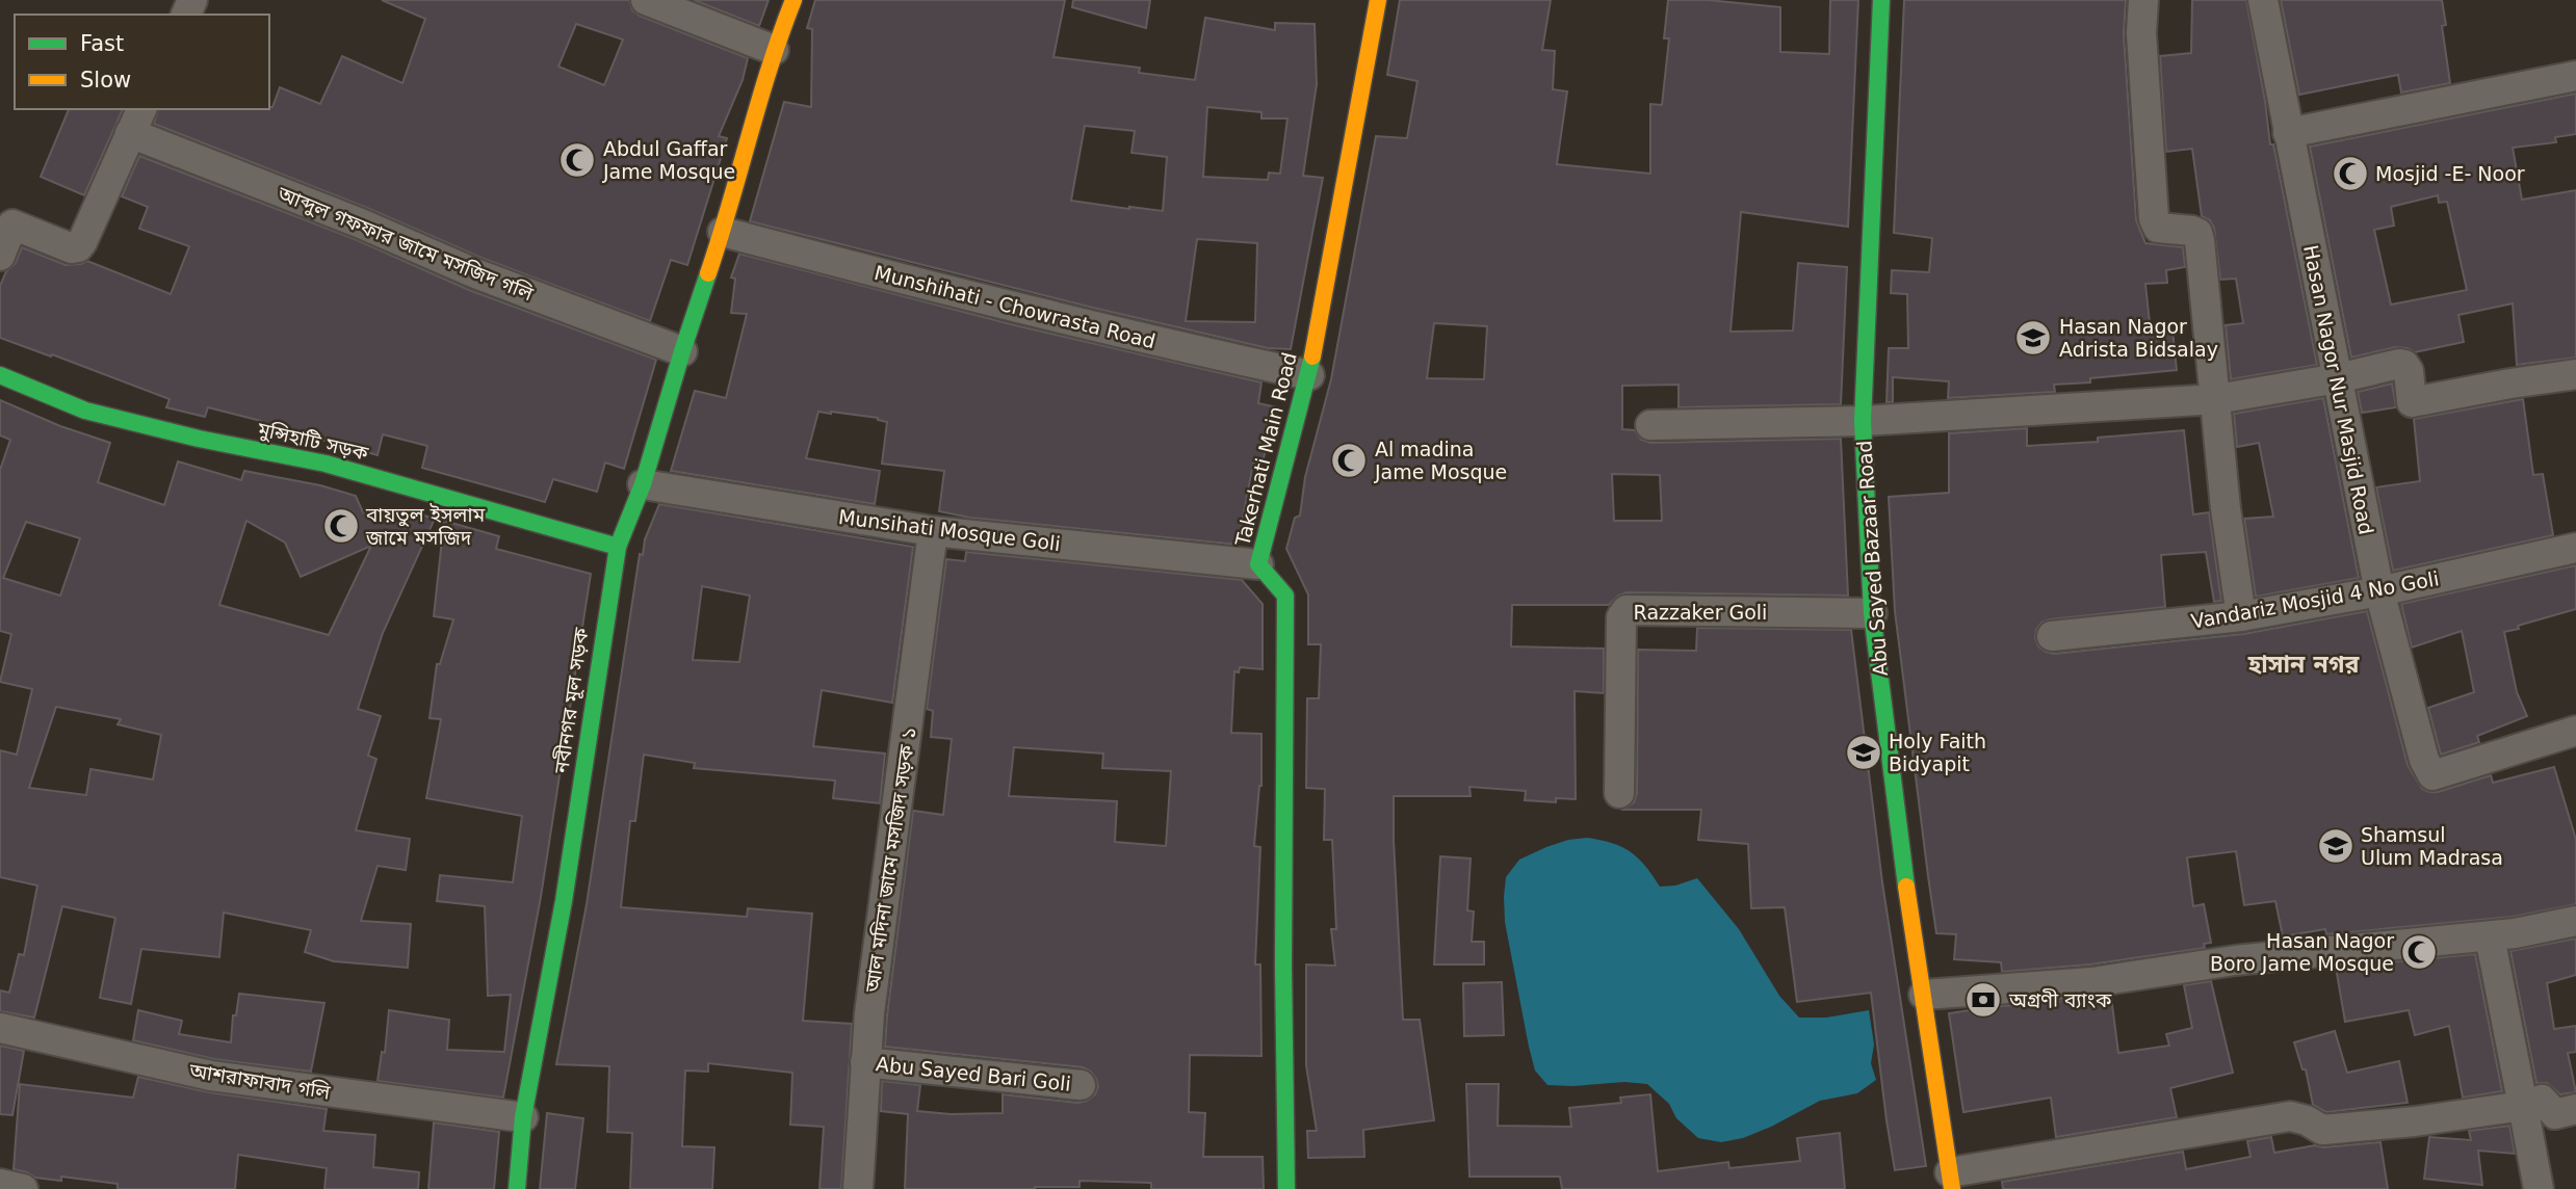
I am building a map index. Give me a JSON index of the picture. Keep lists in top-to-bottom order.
{
  "streets": {
    "street": [
      "আব্দুল গফফার জামে মসজিদ গলি",
      "Munshihati - Chowrasta Road",
      "Hasan Nagor Nur Masjid Road",
      "মুন্সিহাটি সড়ক",
      "Takerhati Main Road",
      "Munsihati Mosque Goli",
      "Abu Sayed Bazaar Road",
      "Vandariz Mosjid 4 No Goli",
      "Razzaker Goli",
      "নবীনগর মূল সড়ক",
      "আল মদিনা জামে মসজিদ সড়ক ১",
      "Abu Sayed Bari Goli",
      "আশরাফাবাদ গলি"
    ]
  },
  "crossings": [
    ["আব্দুল গফফার জামে মসজিদ গলি", "নবীনগর মূল সড়ক"],
    ["Munshihati - Chowrasta Road", "Takerhati Main Road"],
    ["Munshihati - Chowrasta Road", "নবীনগর মূল সড়ক"],
    ["Hasan Nagor Nur Masjid Road", "Abu Sayed Bazaar Road"],
    ["Hasan Nagor Nur Masjid Road", "Vandariz Mosjid 4 No Goli"],
    ["মুন্সিহাটি সড়ক", "নবীনগর মূল সড়ক"],
    ["Takerhati Main Road", "Munsihati Mosque Goli"],
    ["Munsihati Mosque Goli", "নবীনগর মূল সড়ক"],
    ["Munsihati Mosque Goli", "আল মদিনা জামে মসজিদ সড়ক ১"],
    ["Abu Sayed Bazaar Road", "Razzaker Goli"],
    ["নবীনগর মূল সড়ক", "আশরাফাবাদ গলি"],
    ["আল মদিনা জামে মসজিদ সড়ক ১", "Abu Sayed Bari Goli"]
  ],
  "districts": ["হাসান নগর"],
  "places": {
    "mosque": [
      "Abdul Gaffar Jame Mosque",
      "Mosjid -E- Noor",
      "Al madina Jame Mosque",
      "বায়তুল ইসলাম জামে মসজিদ",
      "Hasan Nagor Boro Jame Mosque"
    ],
    "school or university": ["Hasan Nagor Adrista Bidsalay", "Holy Faith Bidyapit", "Shamsul Ulum Madrasa"],
    "bank": ["অগ্রণী ব্যাংক"]
  },
  "legend": ["Fast", "Slow"]
}
